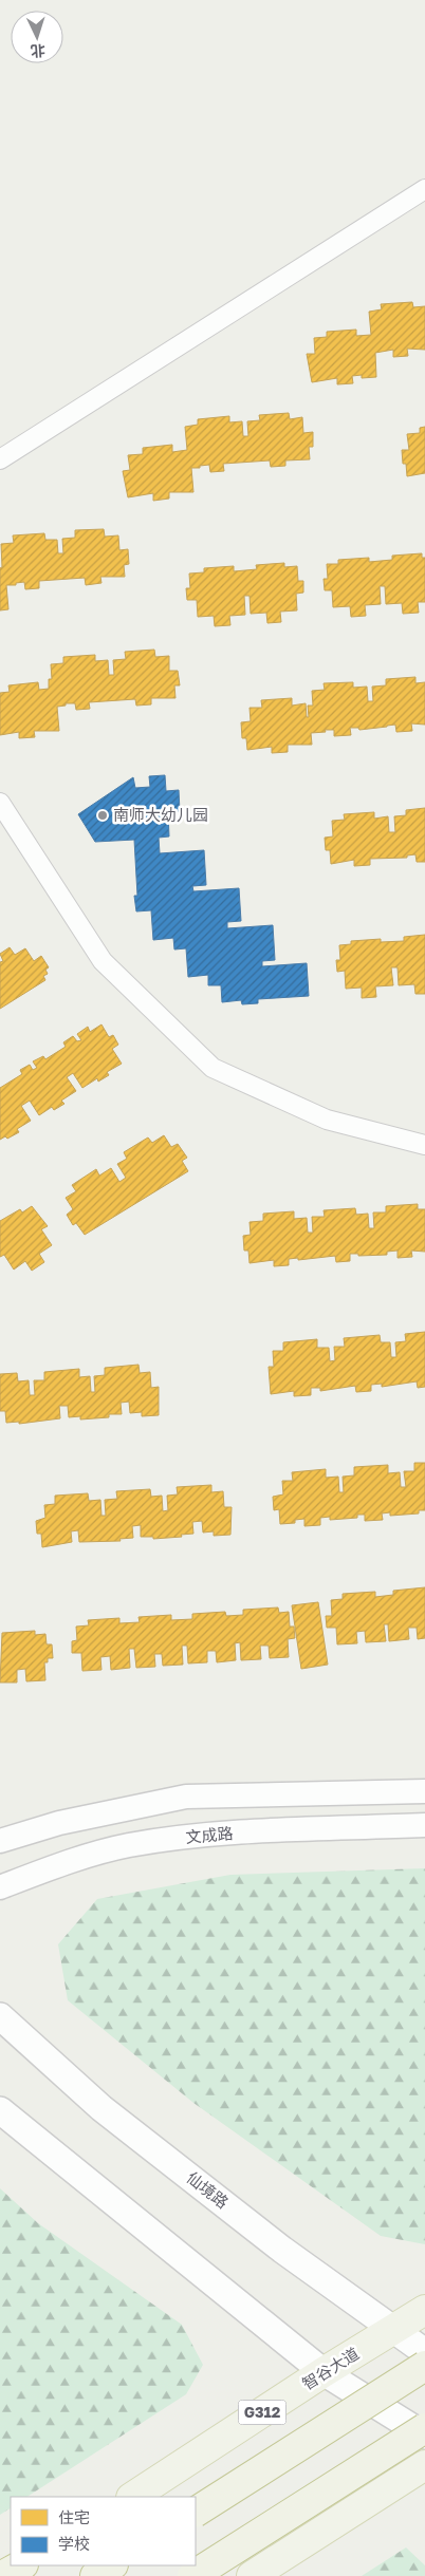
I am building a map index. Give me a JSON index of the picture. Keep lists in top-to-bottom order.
{
  "streets": {
    "main road": ["仙境路", "智谷大道", "G312"],
    "street": ["文成路"]
  },
  "crossings": [
    ["仙境路", "智谷大道"]
  ],
  "places": ["南师大幼儿园"],
  "legend": ["住宅", "学校"],
  "north": "bottom"
}
